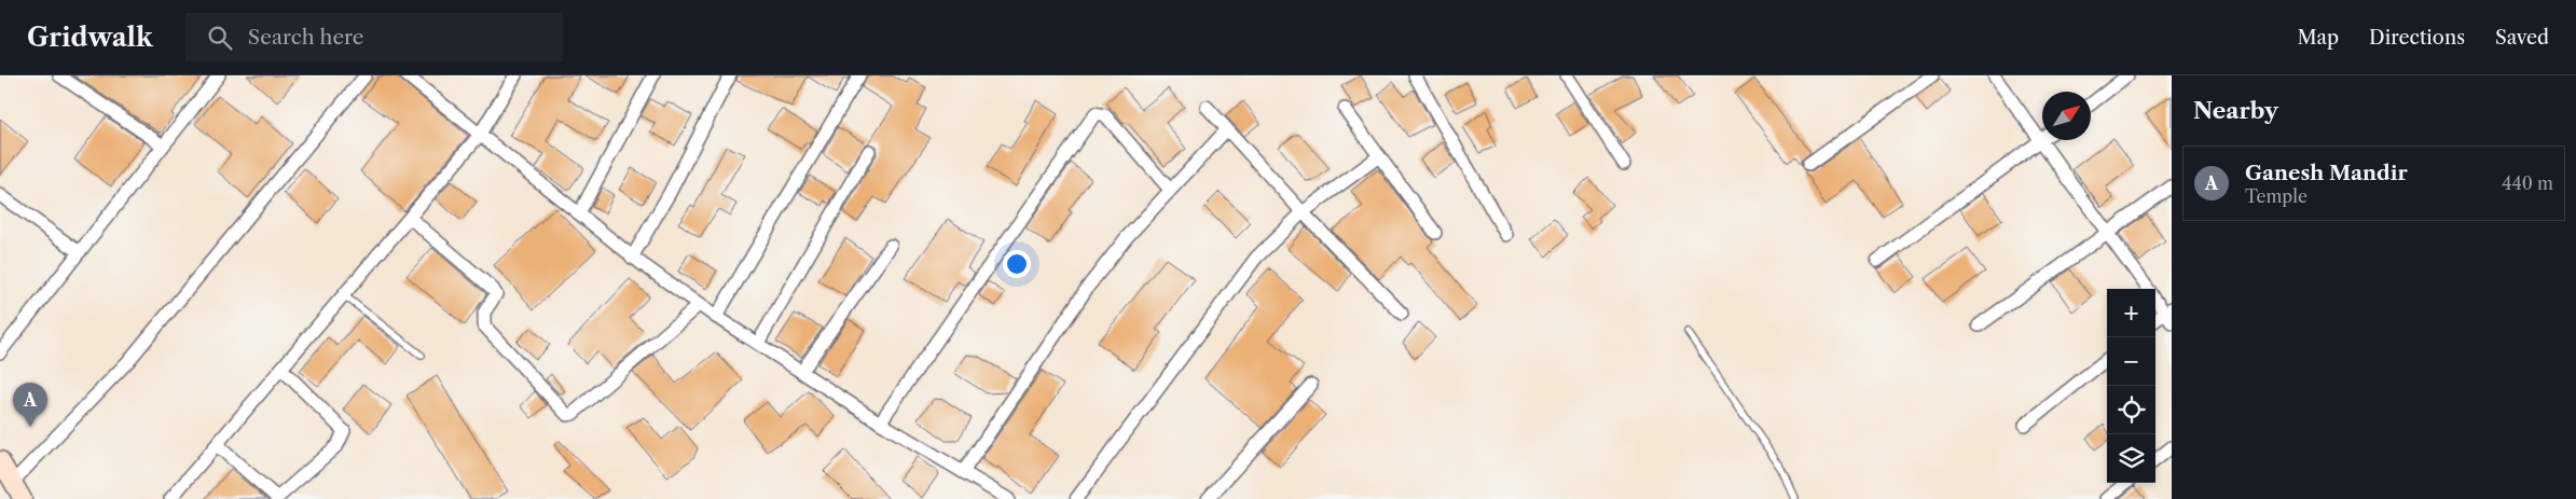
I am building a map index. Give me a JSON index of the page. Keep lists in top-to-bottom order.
{
  "north": "top right",
  "page": {
    "header": "Gridwalk",
    "search": "Search here",
    "nav": ["Map", "Directions", "Saved"],
    "heading": "Nearby",
    "list": [
      {
        "mark": "A",
        "name": "Ganesh Mandir",
        "note": "Temple",
        "value": "440 m"
      }
    ],
    "map_buttons": ["+", "−"],
    "pins": "A"
  }
}
